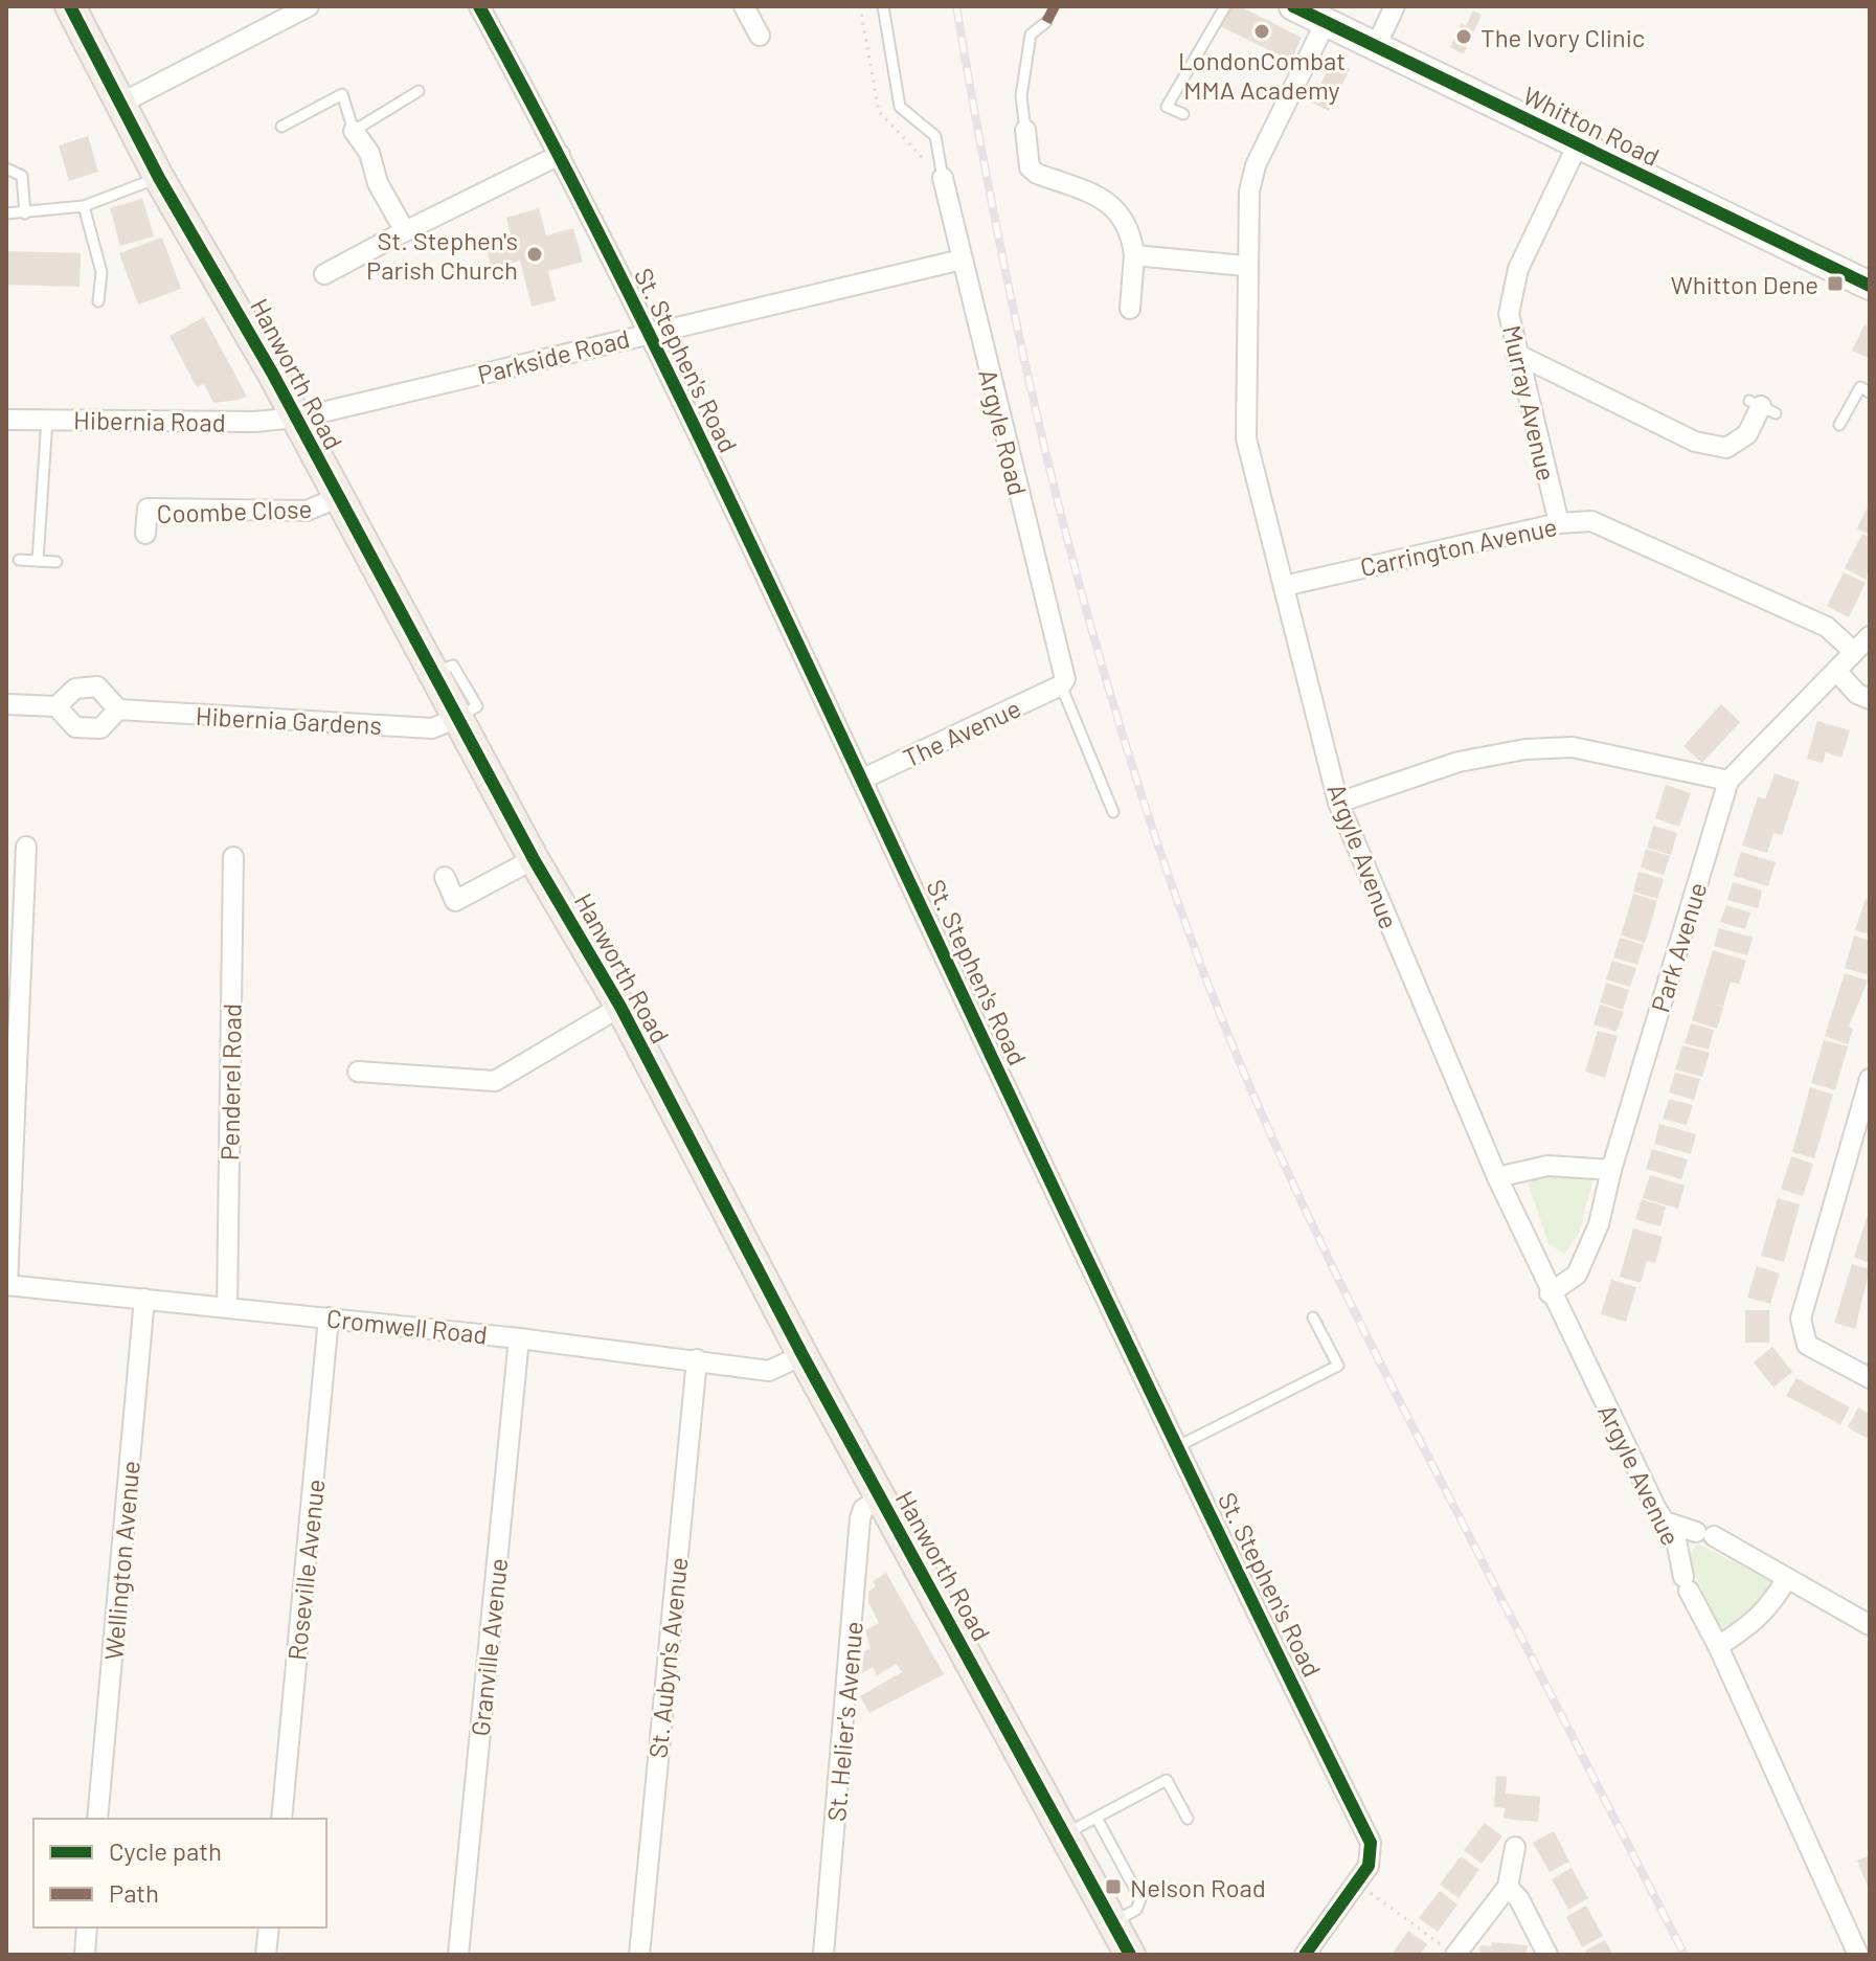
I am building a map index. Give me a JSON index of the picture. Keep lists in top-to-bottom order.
{
  "streets": {
    "main road": ["Whitton Road", "Hanworth Road"],
    "street": [
      "Parkside Road",
      "St. Stephen's Road",
      "Murray Avenue",
      "Hibernia Road",
      "Argyle Road",
      "Coombe Close",
      "Carrington Avenue",
      "Hibernia Gardens",
      "The Avenue",
      "Argyle Avenue",
      "Park Avenue",
      "Penderel Road",
      "Cromwell Road",
      "Wellington Avenue",
      "Roseville Avenue",
      "Granville Avenue",
      "St. Aubyn's Avenue",
      "St. Helier's Avenue"
    ]
  },
  "crossings": [
    ["Whitton Road", "Murray Avenue"],
    ["Whitton Road", "Argyle Avenue"],
    ["Parkside Road", "St. Stephen's Road"],
    ["Parkside Road", "Hanworth Road"],
    ["Parkside Road", "Hibernia Road"],
    ["Parkside Road", "Argyle Road"],
    ["St. Stephen's Road", "The Avenue"],
    ["Hanworth Road", "Hibernia Road"],
    ["Hanworth Road", "Coombe Close"],
    ["Hanworth Road", "Hibernia Gardens"],
    ["Hanworth Road", "Cromwell Road"],
    ["Hanworth Road", "St. Helier's Avenue"],
    ["Murray Avenue", "Carrington Avenue"],
    ["Argyle Road", "The Avenue"],
    ["Carrington Avenue", "Argyle Avenue"],
    ["Carrington Avenue", "Park Avenue"],
    ["Argyle Avenue", "Park Avenue"],
    ["Penderel Road", "Cromwell Road"],
    ["Cromwell Road", "Wellington Avenue"],
    ["Cromwell Road", "Roseville Avenue"],
    ["Cromwell Road", "Granville Avenue"],
    ["Cromwell Road", "St. Aubyn's Avenue"]
  ],
  "places": {
    "other": ["LondonCombat MMA Academy", "The Ivory Clinic", "St. Stephen's Parish Church"],
    "transit": ["Whitton Dene", "Nelson Road"]
  },
  "legend": ["Cycle path", "Path"]
}
